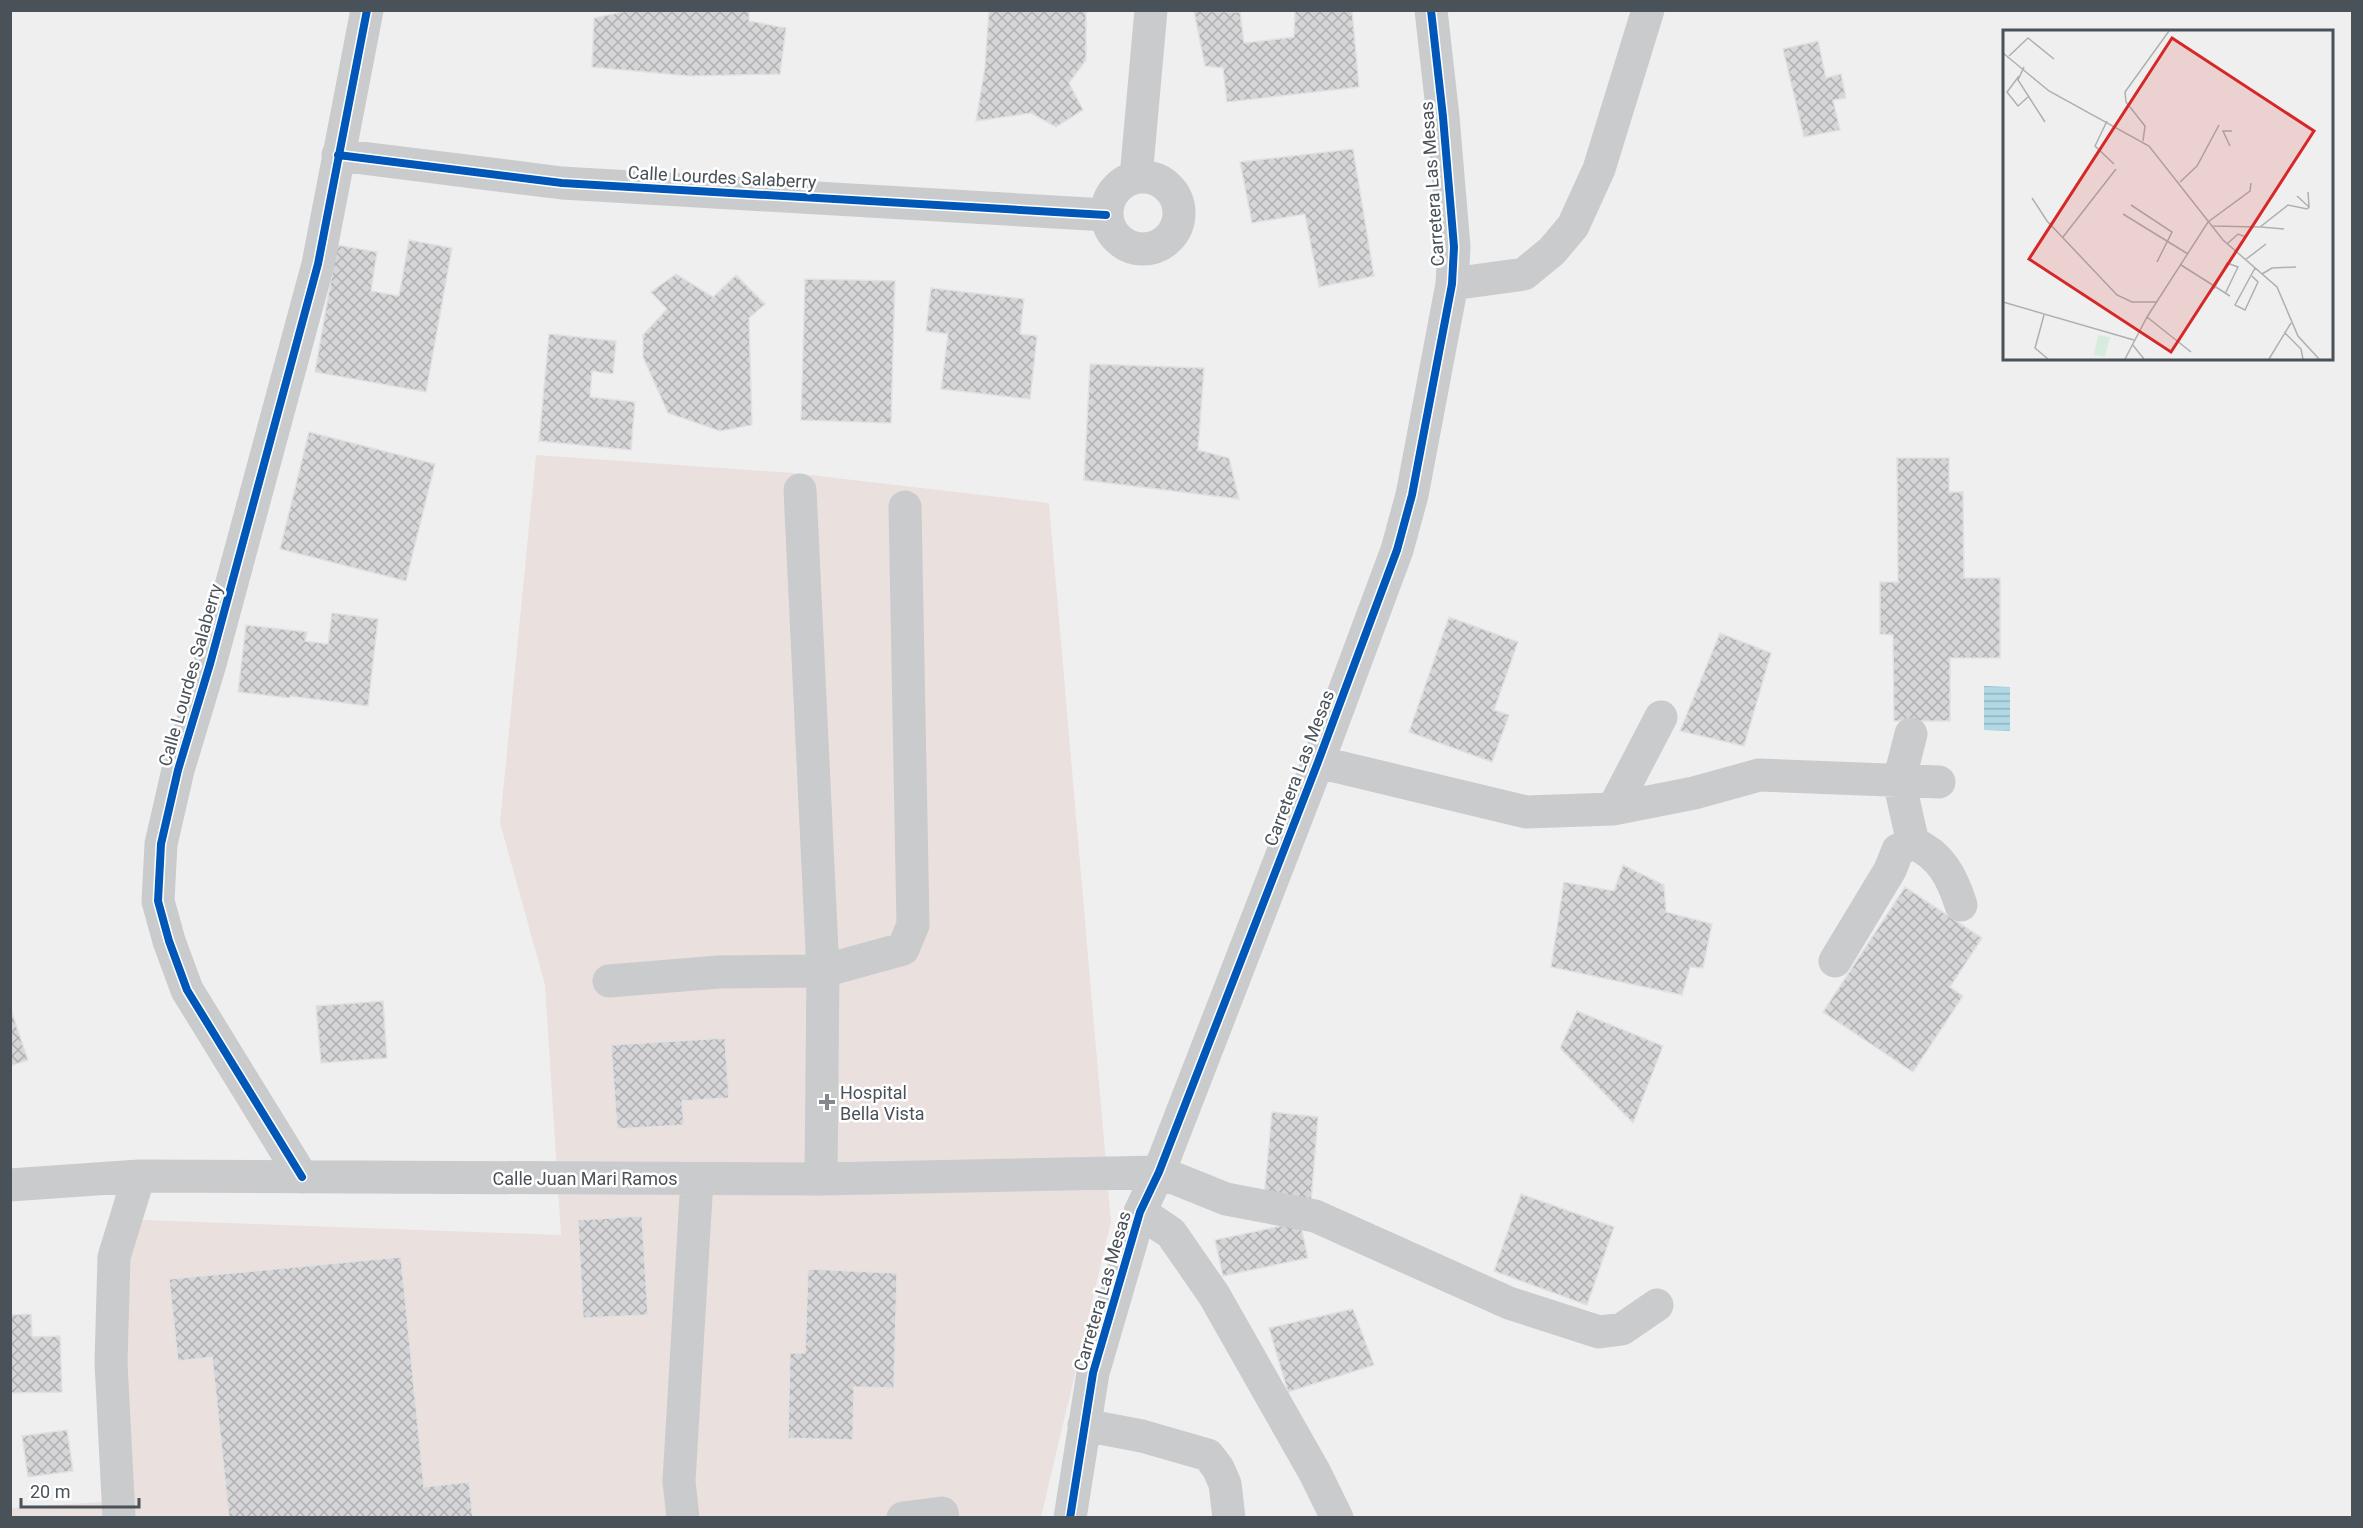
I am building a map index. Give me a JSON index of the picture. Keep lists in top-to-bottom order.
{
  "streets": {
    "street": ["Calle Lourdes Salaberry", "Carretera Las Mesas", "Calle Juan Mari Ramos"]
  },
  "crossings": [
    ["Calle Lourdes Salaberry", "Calle Juan Mari Ramos"],
    ["Carretera Las Mesas", "Calle Juan Mari Ramos"]
  ],
  "places": {
    "health": ["Hospital Bella Vista"]
  },
  "scale_bar": "20 m"
}
